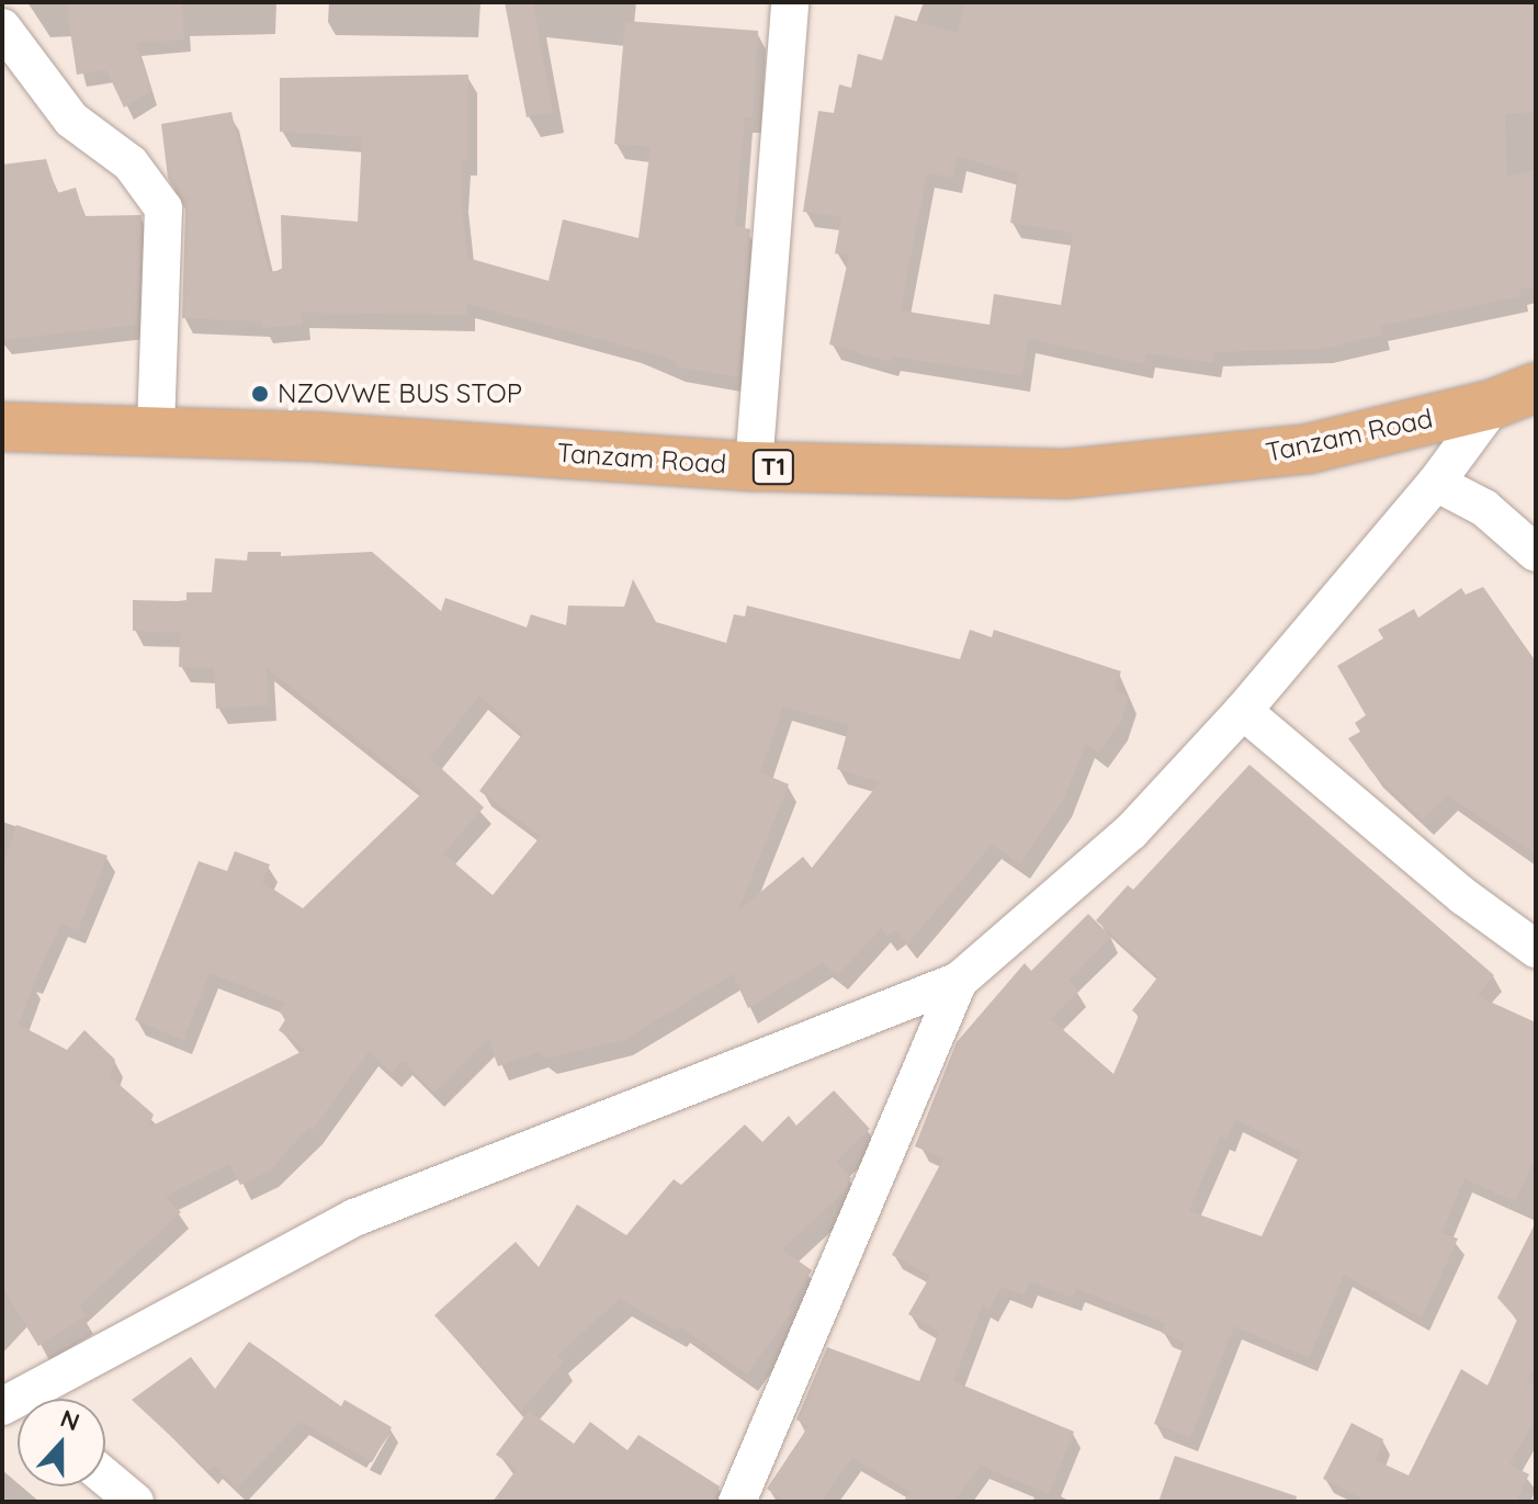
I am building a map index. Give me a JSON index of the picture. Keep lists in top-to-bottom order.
{
  "streets": {
    "highway": ["Tanzam Road", "T1"]
  },
  "places": ["NZOVWE BUS STOP"],
  "north": "top"
}
